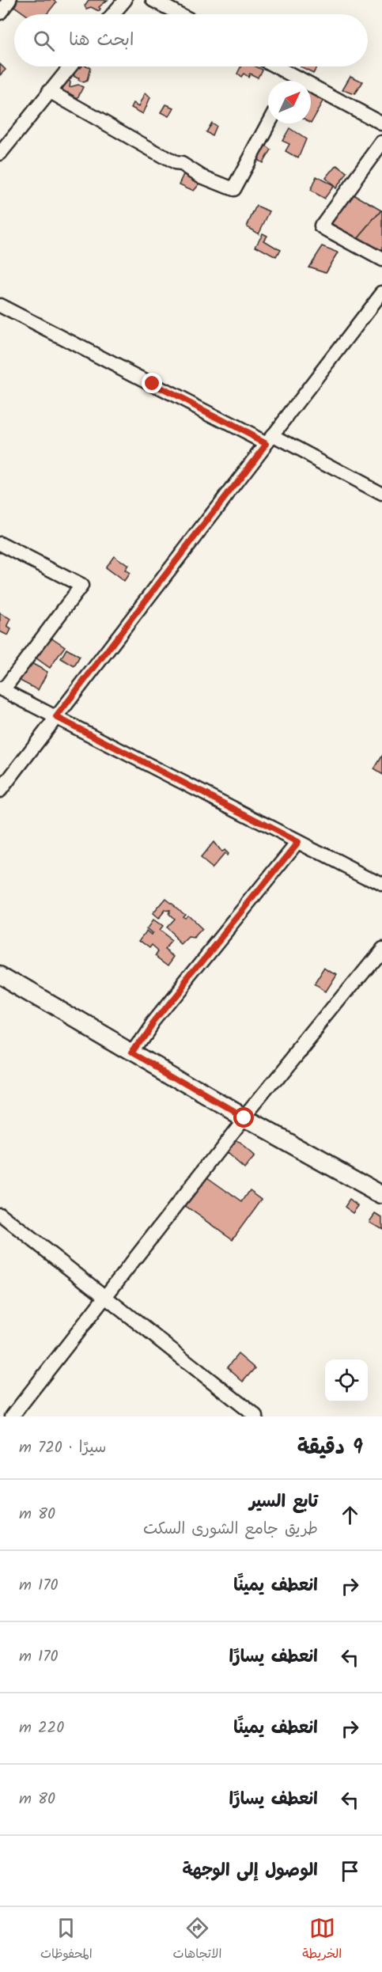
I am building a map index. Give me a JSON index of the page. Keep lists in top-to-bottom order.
{
  "north": "top right",
  "page": {
    "search": "ابحث هنا",
    "heading": ["9 دقيقة", "سيرًا · 720 m"],
    "list": [
      ["تابع السير", "طريق جامع الشورى السكت", "80 m"],
      ["انعطف يمينًا", "170 m"],
      ["انعطف يسارًا", "170 m"],
      ["انعطف يمينًا", "220 m"],
      ["انعطف يسارًا", "80 m"],
      "الوصول إلى الوجهة"
    ],
    "nav": ["الخريطة", "الاتجاهات", "المحفوظات"]
  }
}
